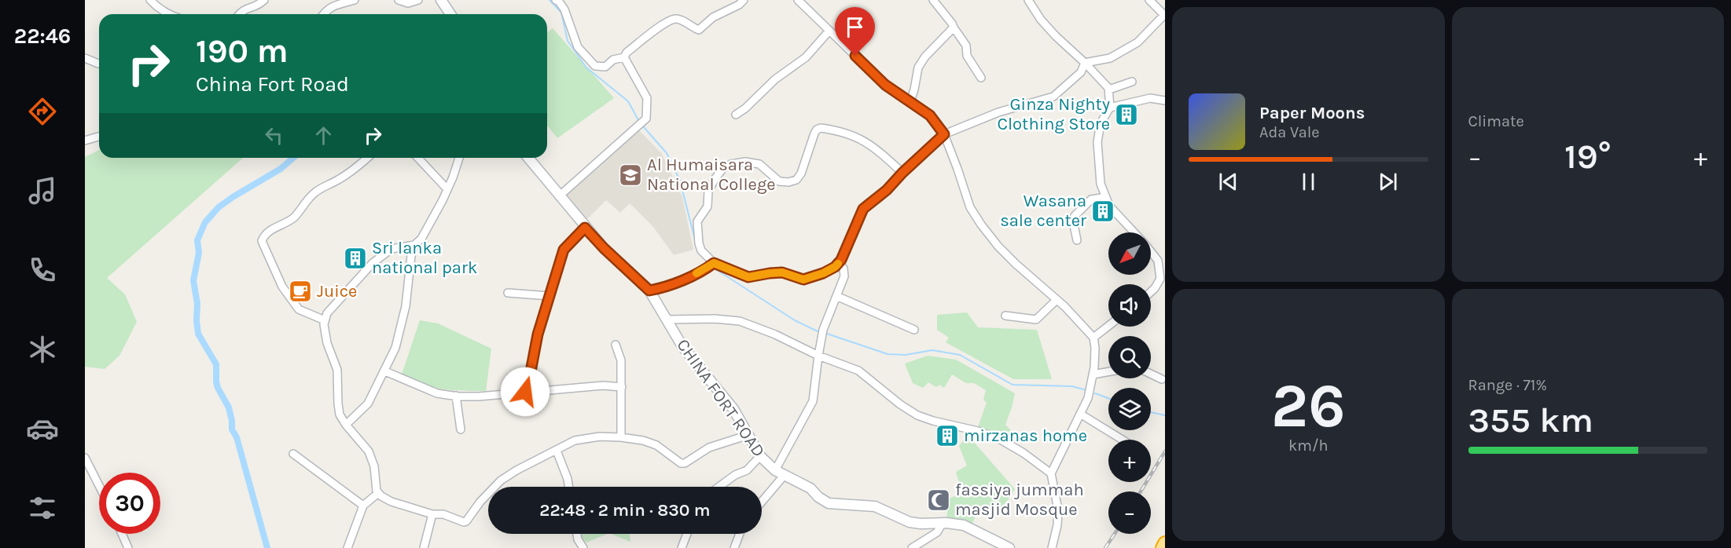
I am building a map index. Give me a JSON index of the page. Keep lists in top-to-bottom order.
{
  "streets": {
    "street": ["CHINA FORT ROAD"]
  },
  "places": {
    "building": [
      "Ginza Nighty Clothing Store",
      "Wasana sale center",
      "Sri lanka national park",
      "mirzanas home"
    ],
    "school or university": ["Al Humaisara National College"],
    "cafe": ["Juice"],
    "mosque": ["fassiya jummah masjid Mosque"]
  },
  "north": "bottom left",
  "page": {
    "tabs": "22:46",
    "tile": [
      "Climate",
      ["26", "km/h"],
      ["Range · 71%", "355 km"]
    ],
    "turn": ["190 m", "China Fort Road"],
    "song": ["Paper Moons", "Ada Vale"],
    "heat": ["−", "19°", "+"],
    "map_buttons": ["+", "−"],
    "limit": "30",
    "trip": "22:48 · 2 min · 830 m"
  }
}
